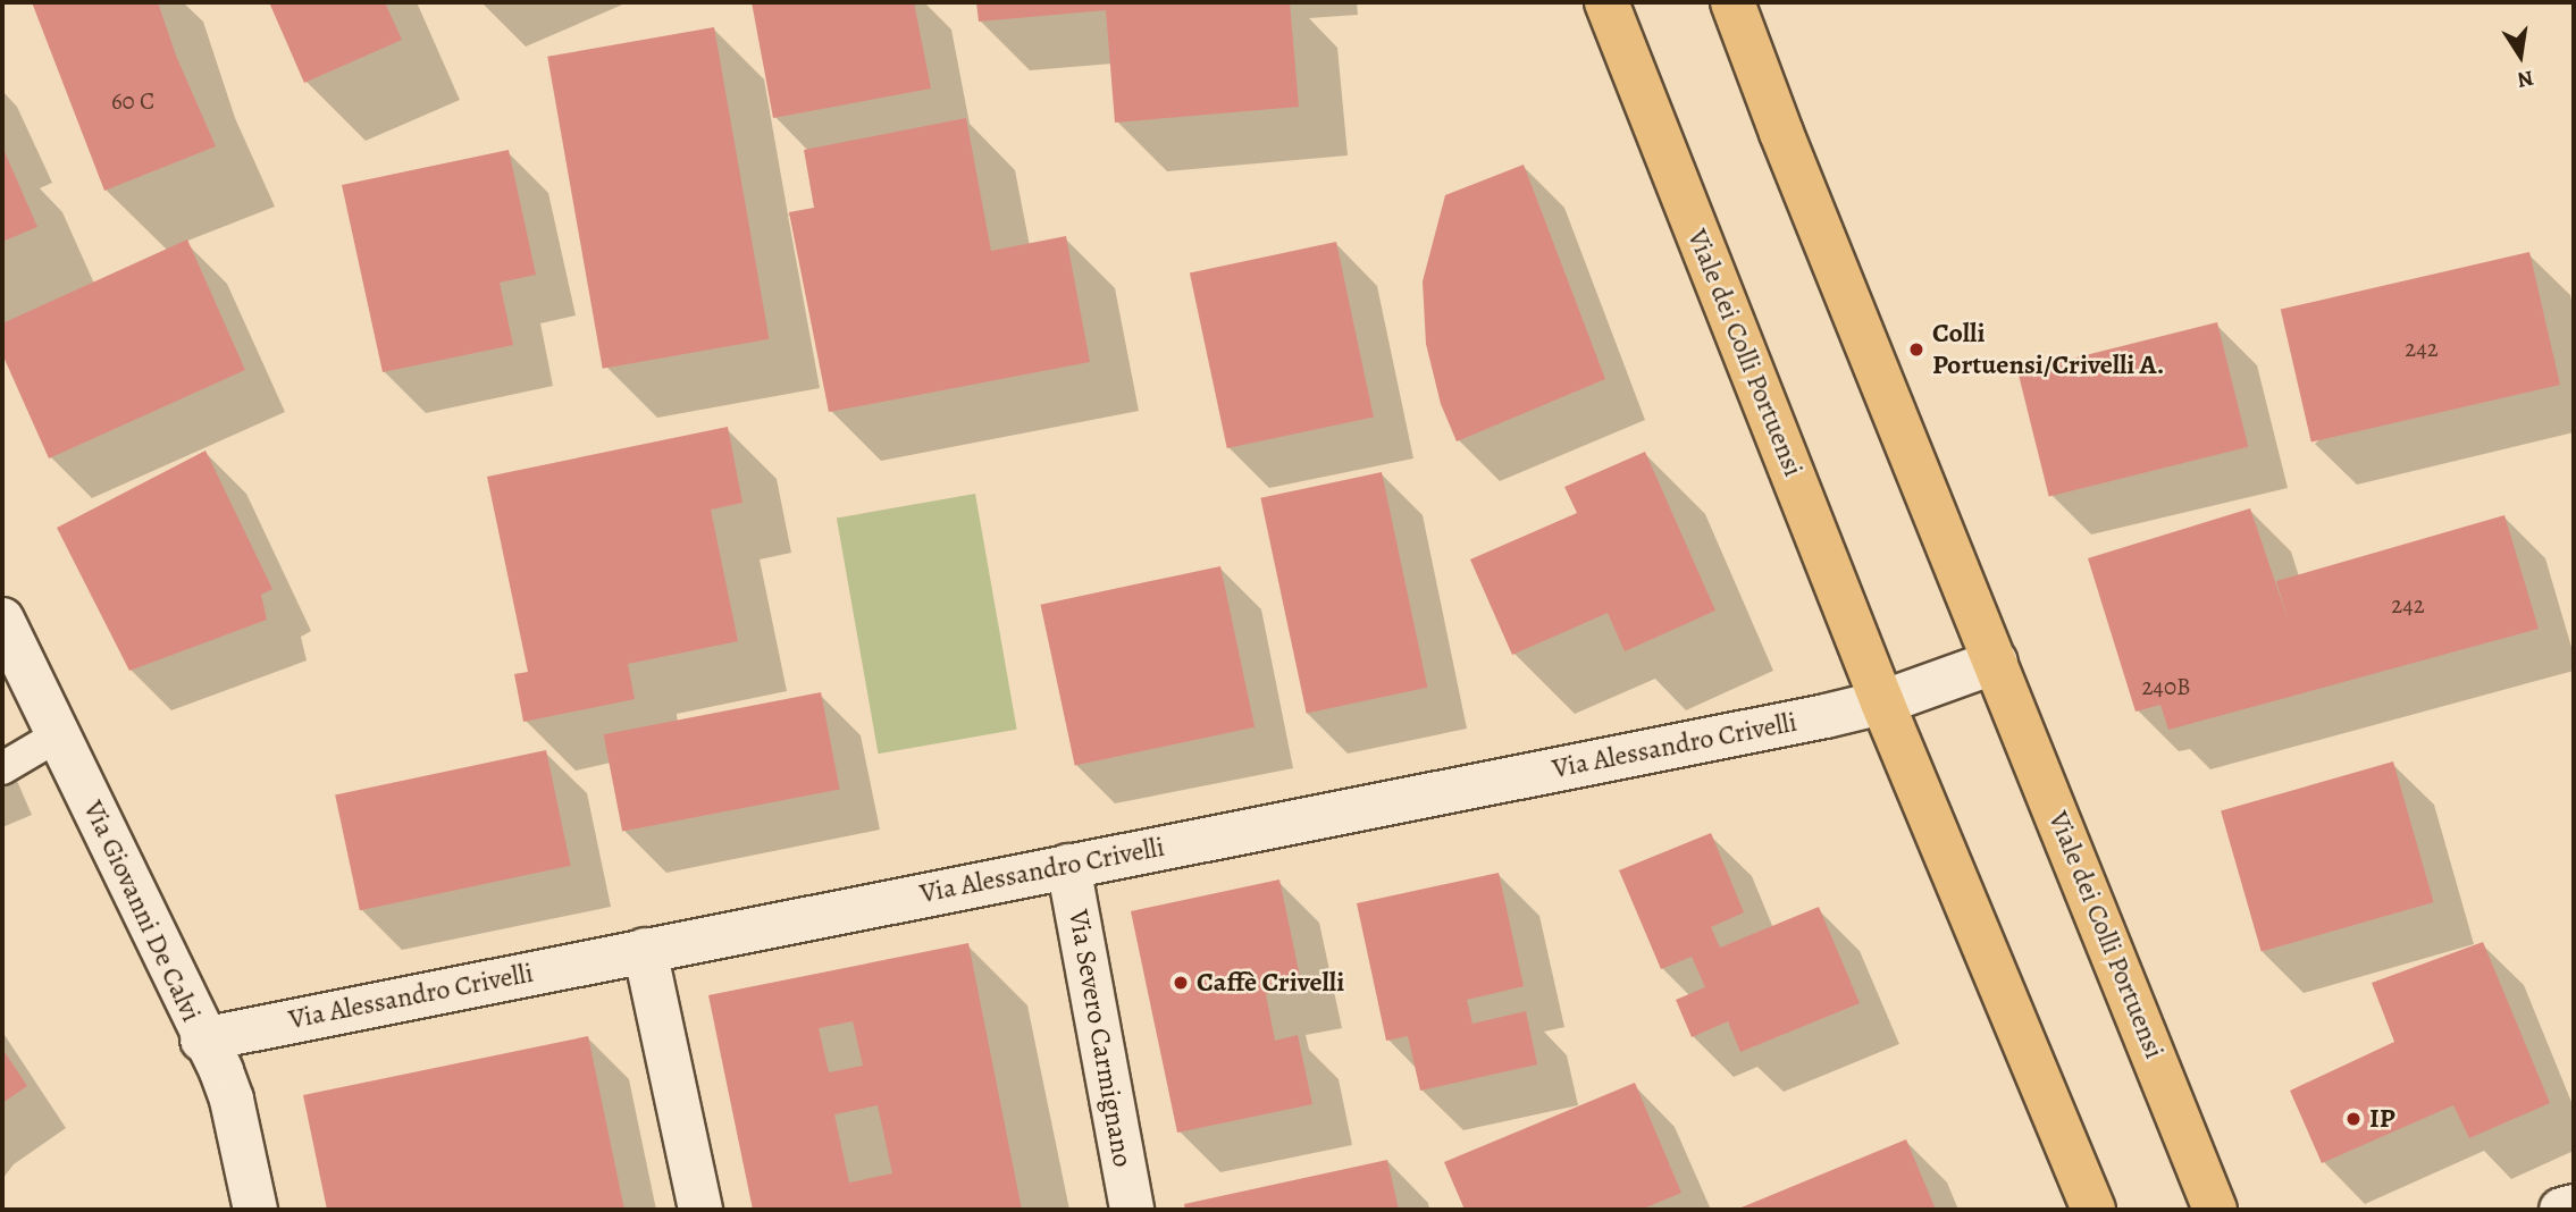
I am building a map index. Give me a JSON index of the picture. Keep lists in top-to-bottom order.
{
  "streets": {
    "main road": ["Viale dei Colli Portuensi"],
    "street": ["Via Alessandro Crivelli", "Via Giovanni De Calvi", "Via Severo Carmignano"]
  },
  "crossings": [
    ["Viale dei Colli Portuensi", "Via Alessandro Crivelli"],
    ["Via Alessandro Crivelli", "Via Giovanni De Calvi"],
    ["Via Alessandro Crivelli", "Via Severo Carmignano"]
  ],
  "places": ["Colli Portuensi/Crivelli A.", "Caffè Crivelli", "IP"],
  "house_numbers": [
    "60 C",
    "242",
    "242",
    "240B"
  ],
  "north": "bottom"
}
